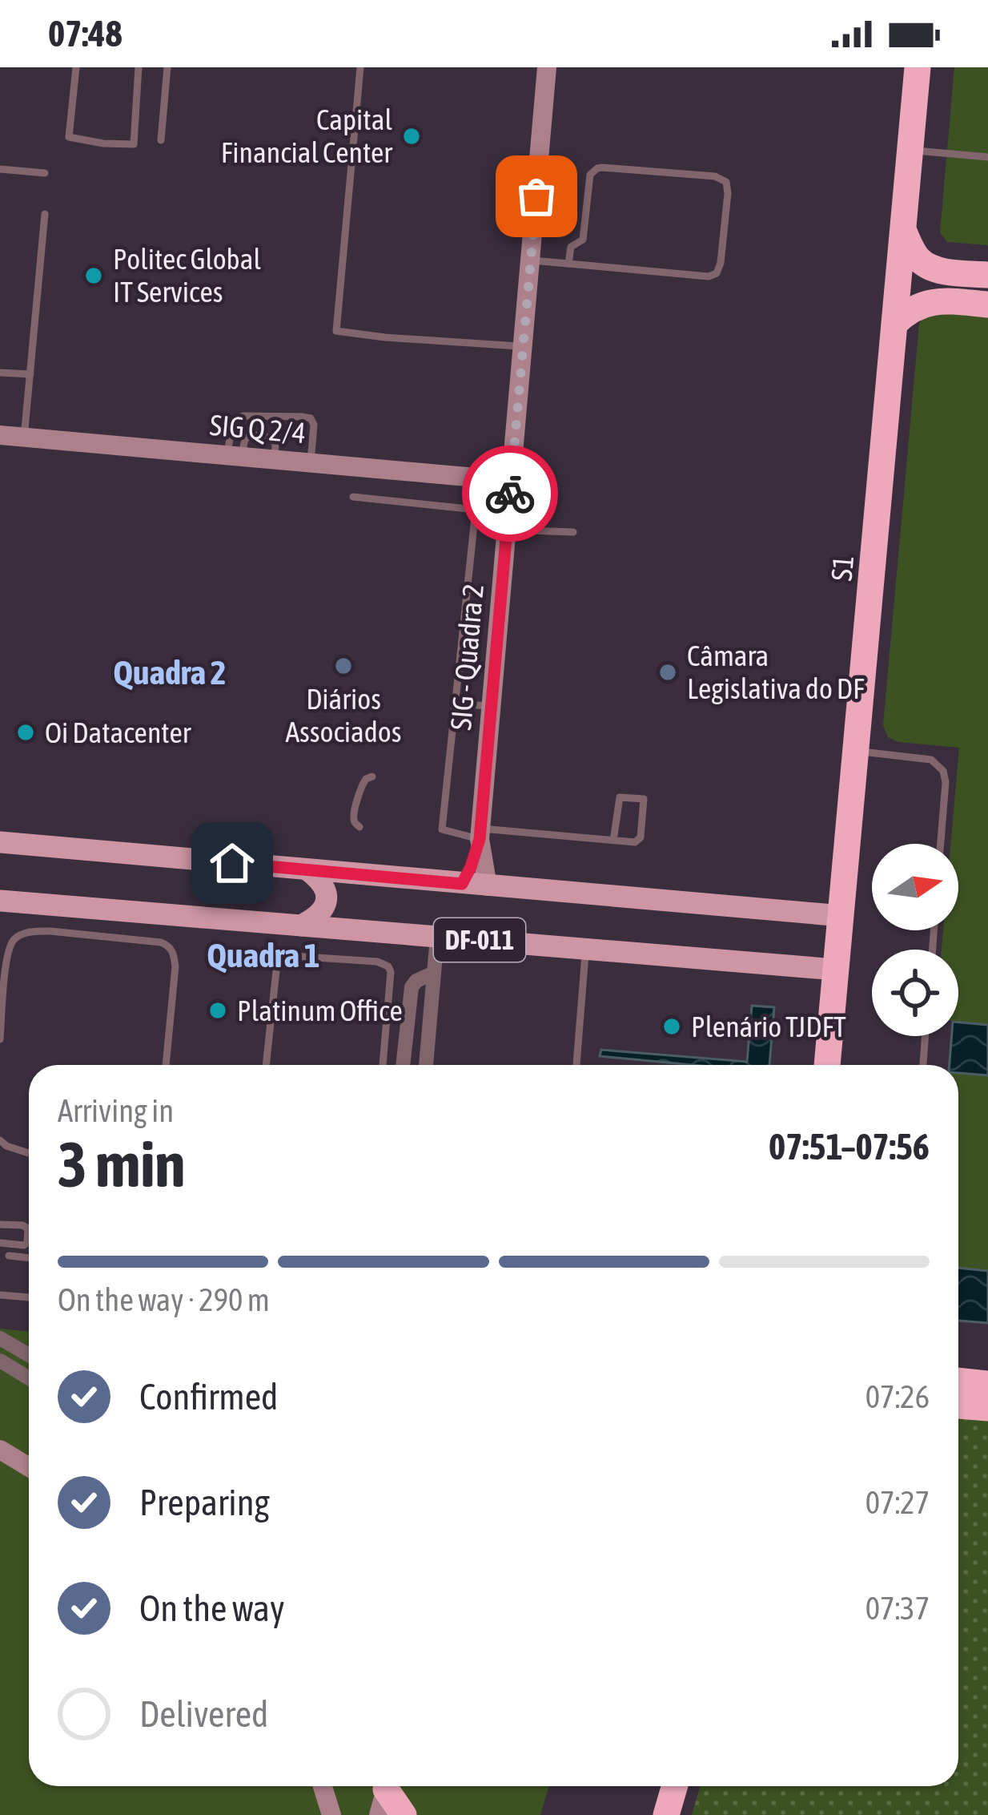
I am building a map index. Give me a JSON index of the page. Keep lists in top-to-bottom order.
{
  "streets": {
    "highway": ["S1"],
    "main road": ["DF-011"],
    "street": ["SIG Q 2/4", "SIG - Quadra 2"]
  },
  "crossings": [
    ["SIG Q 2/4", "SIG - Quadra 2"],
    ["S1", "DF-011"],
    ["SIG - Quadra 2", "DF-011"]
  ],
  "districts": ["Quadra 2", "Quadra 1"],
  "places": [
    "Capital Financial Center",
    "Politec Global IT Services",
    "Diários Associados",
    "Câmara Legislativa do DF",
    "Oi Datacenter",
    "Platinum Office",
    "Plenário TJDFT"
  ],
  "north": "right",
  "page": {
    "status": "07:48",
    "heading": ["3 min", "Arriving in", "07:51–07:56"],
    "bar": "On the way · 290 m",
    "list": [
      ["Confirmed", "07:26"],
      ["Preparing", "07:27"],
      ["On the way", "07:37"],
      "Delivered"
    ]
  }
}
